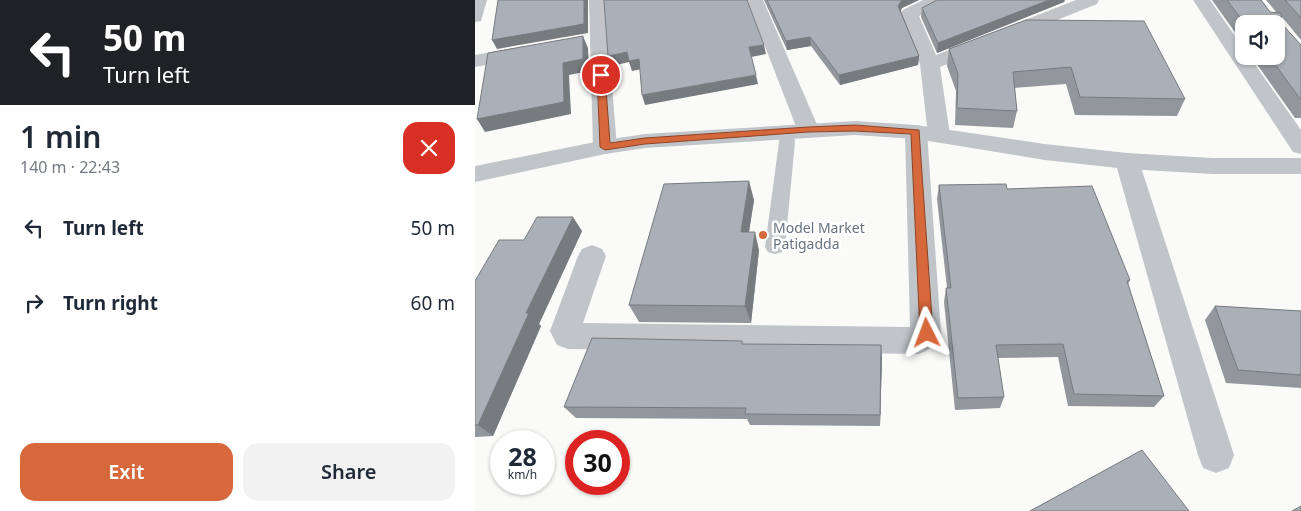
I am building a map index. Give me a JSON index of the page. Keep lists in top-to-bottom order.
{
  "places": ["Model Market Patigadda"],
  "page": {
    "turn": ["50 m", "Turn left"],
    "heading": ["1 min", "140 m · 22:43"],
    "list": [
      {
        "name": "Turn left",
        "value": "50 m"
      },
      {
        "name": "Turn right",
        "value": "60 m"
      }
    ],
    "speed": "28 km/h",
    "limit": "30",
    "buttons": ["Exit", "Share"]
  }
}
